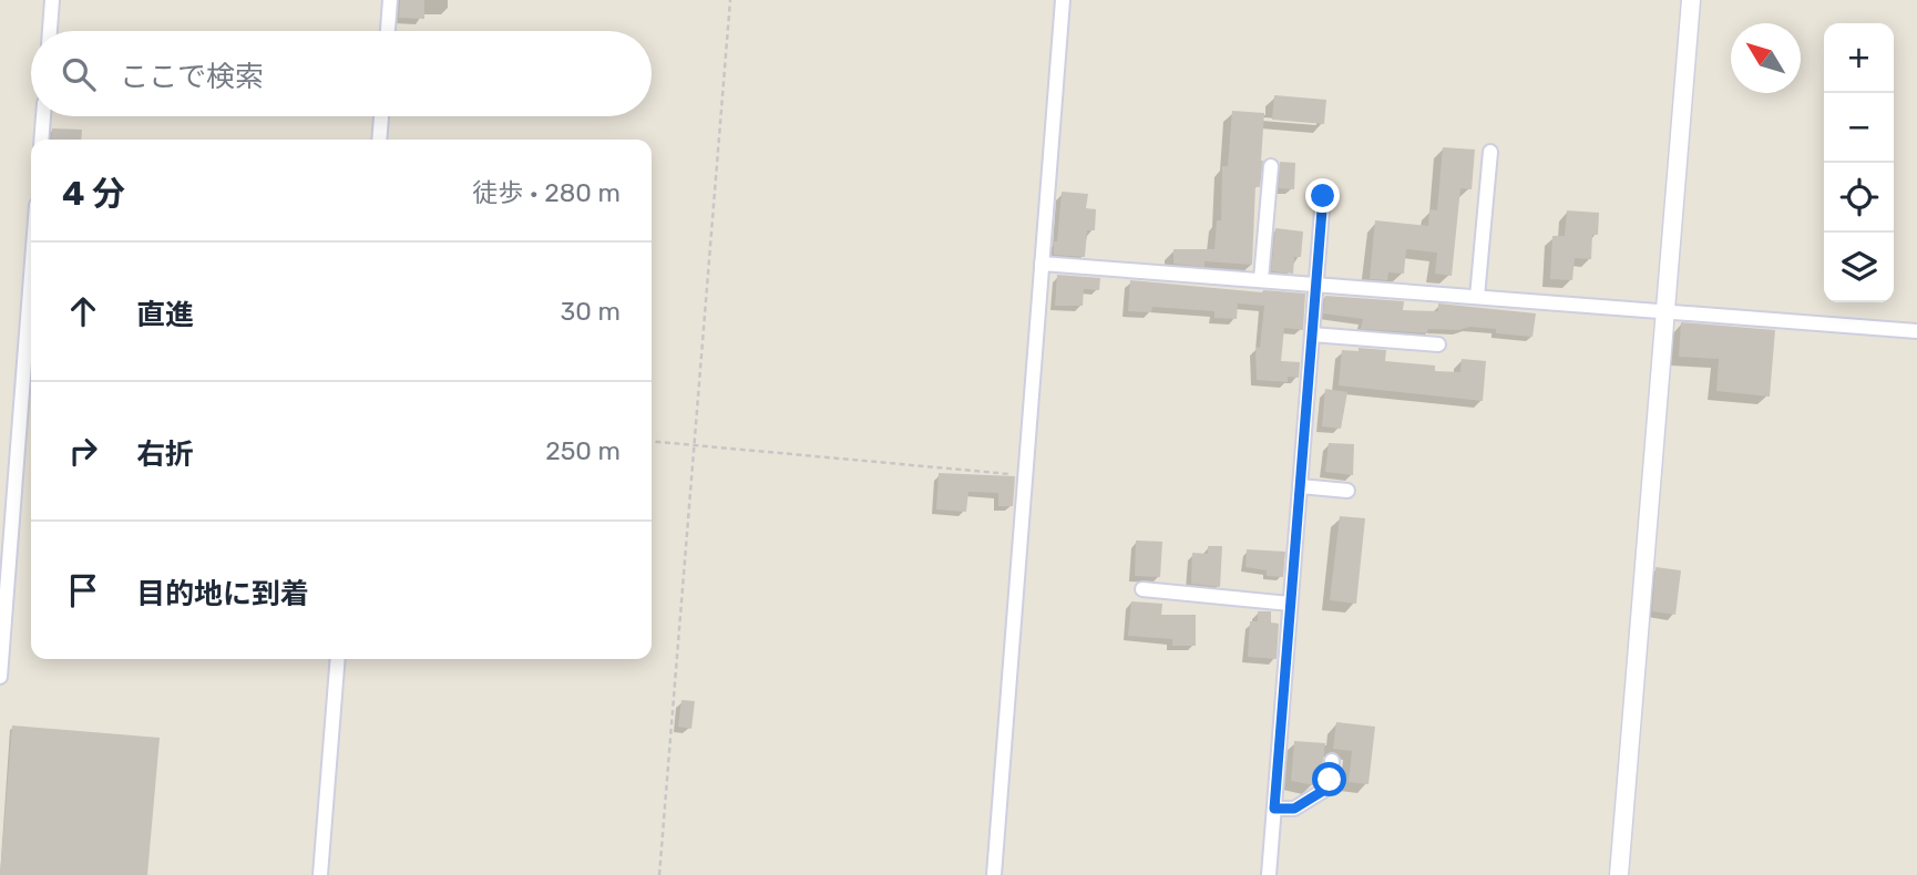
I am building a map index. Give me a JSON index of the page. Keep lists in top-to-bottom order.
{
  "north": "top left",
  "page": {
    "map_buttons": ["+", "−"],
    "search": "ここで検索",
    "heading": ["4 分", "徒歩 · 280 m"],
    "list": [
      ["直進", "30 m"],
      ["右折", "250 m"],
      "目的地に到着"
    ]
  }
}
